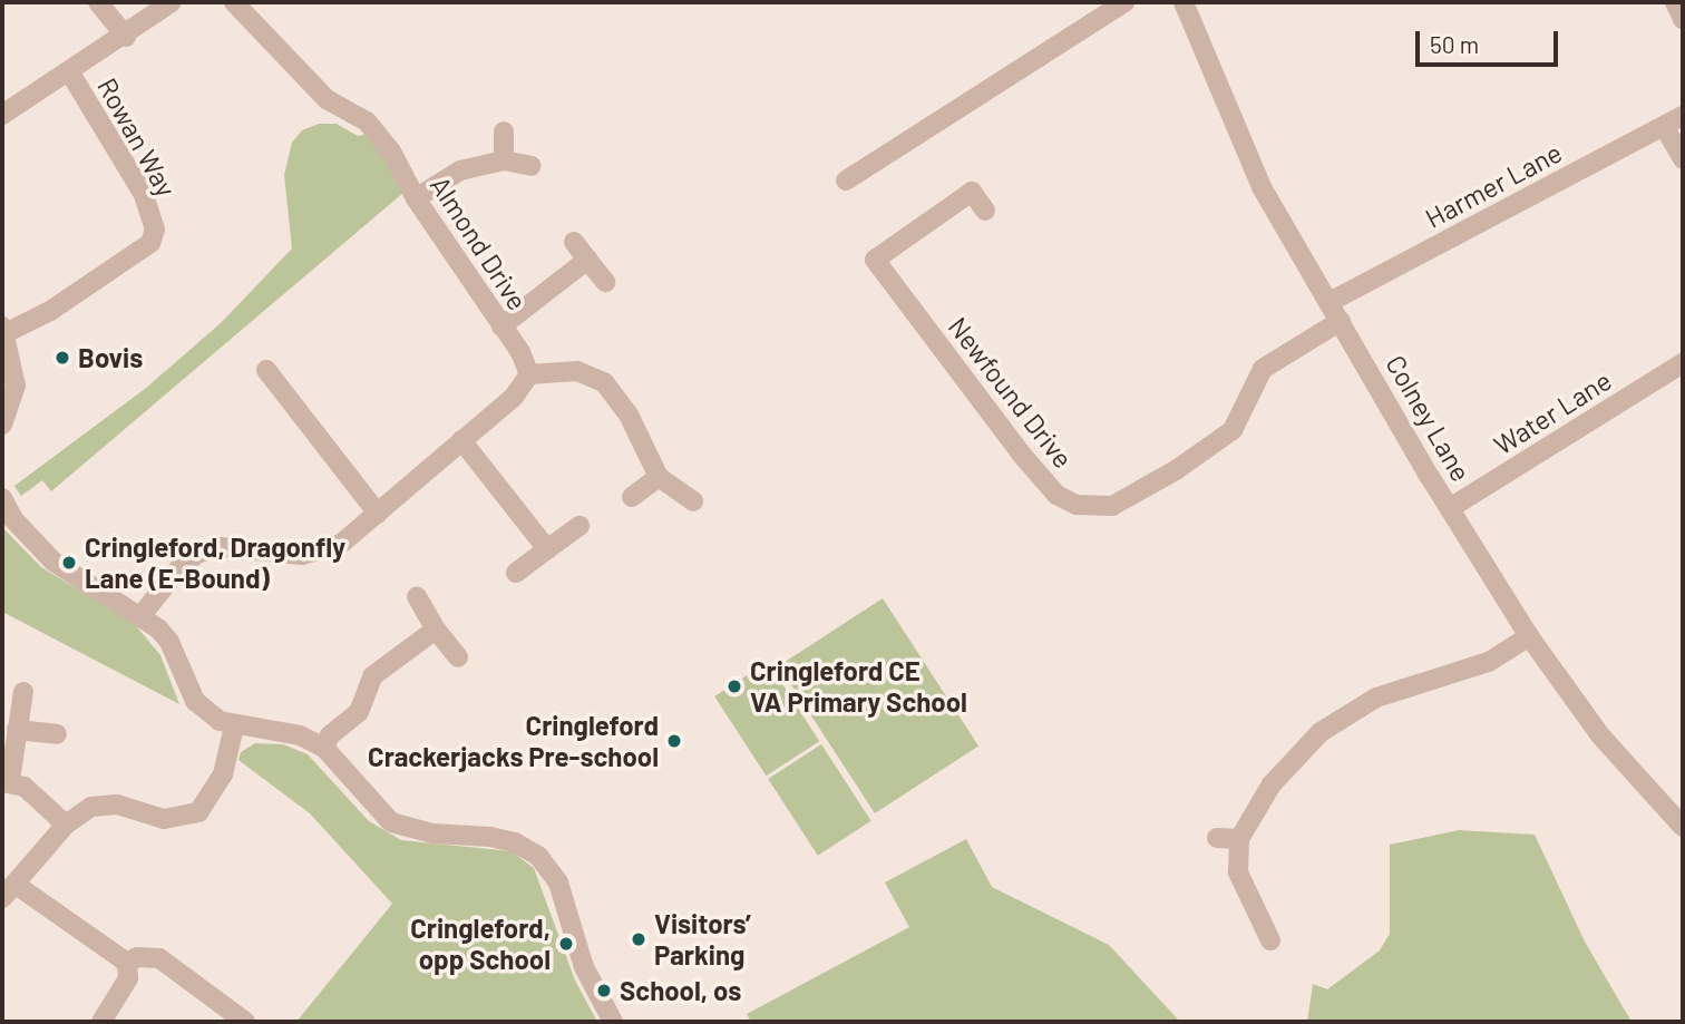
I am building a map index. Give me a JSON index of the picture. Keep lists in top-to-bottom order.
{
  "streets": {
    "street": [
      "Rowan Way",
      "Harmer Lane",
      "Almond Drive",
      "Newfound Drive",
      "Water Lane",
      "Colney Lane"
    ]
  },
  "crossings": [
    ["Harmer Lane", "Colney Lane"],
    ["Newfound Drive", "Colney Lane"],
    ["Water Lane", "Colney Lane"]
  ],
  "places": [
    "Bovis",
    "Cringleford, Dragonfly Lane (E-Bound)",
    "Cringleford CE VA Primary School",
    "Cringleford Crackerjacks Pre-school",
    "Visitors’ Parking",
    "Cringleford, opp School",
    "School, os"
  ],
  "scale_bar": "50 m"
}
